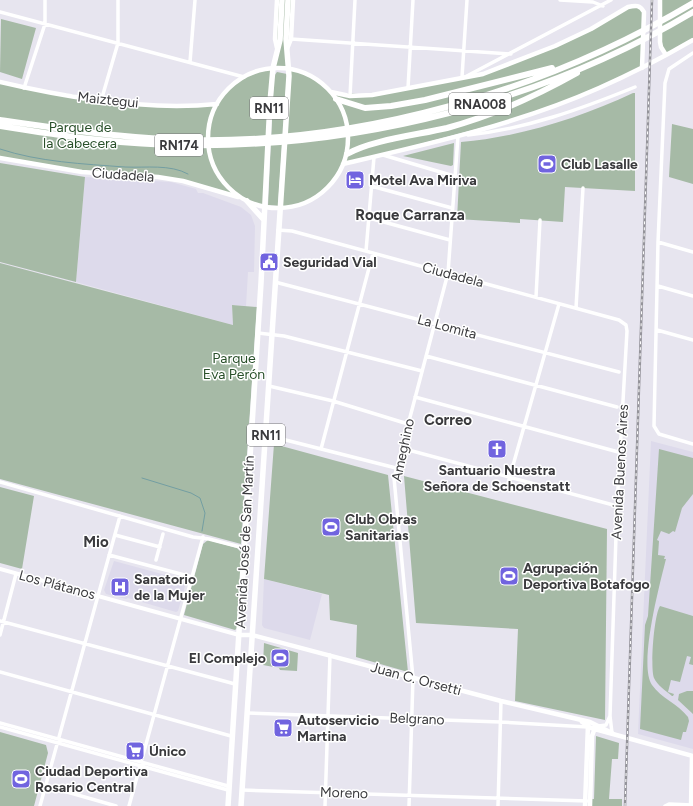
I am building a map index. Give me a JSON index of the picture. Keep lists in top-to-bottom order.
{
  "streets": {
    "highway": ["RNA008", "RN174"],
    "main road": [
      "Maiztegui",
      "RN11",
      "Ciudadela",
      "Avenida José de San Martín",
      "Los Plátanos",
      "Juan C. Orsetti"
    ],
    "street": [
      "La Lomita",
      "Ameghino",
      "Avenida Buenos Aires",
      "Belgrano",
      "Moreno"
    ]
  },
  "crossings": [
    ["RNA008", "RN174"],
    ["RN11", "Ciudadela"],
    ["RN11", "Avenida José de San Martín"],
    ["Ciudadela", "Ameghino"],
    ["Ciudadela", "Avenida Buenos Aires"],
    ["Ciudadela", "Avenida José de San Martín"],
    ["La Lomita", "Ameghino"],
    ["La Lomita", "Avenida José de San Martín"],
    ["Ameghino", "Juan C. Orsetti"],
    ["Ameghino", "Belgrano"],
    ["Ameghino", "Moreno"],
    ["Avenida Buenos Aires", "Juan C. Orsetti"],
    ["Avenida José de San Martín", "Los Plátanos"],
    ["Avenida José de San Martín", "Juan C. Orsetti"],
    ["Avenida José de San Martín", "Belgrano"],
    ["Avenida José de San Martín", "Moreno"],
    ["Los Plátanos", "Juan C. Orsetti"],
    ["Juan C. Orsetti", "Belgrano"]
  ],
  "districts": ["Roque Carranza", "Correo", "Mio"],
  "parks": ["Parque de la Cabecera", "Parque Eva Perón"],
  "places": {
    "sports": [
      "Club Lasalle",
      "Club Obras Sanitarias",
      "Agrupación Deportiva Botafogo",
      "El Complejo",
      "Ciudad Deportiva Rosario Central"
    ],
    "hotel": ["Motel Ava Miriva"],
    "public building": ["Seguridad Vial"],
    "church": ["Santuario Nuestra Señora de Schoenstatt"],
    "hospital": ["Sanatorio de la Mujer"],
    "supermarket": ["Autoservicio Martina", "Único"]
  }
}
